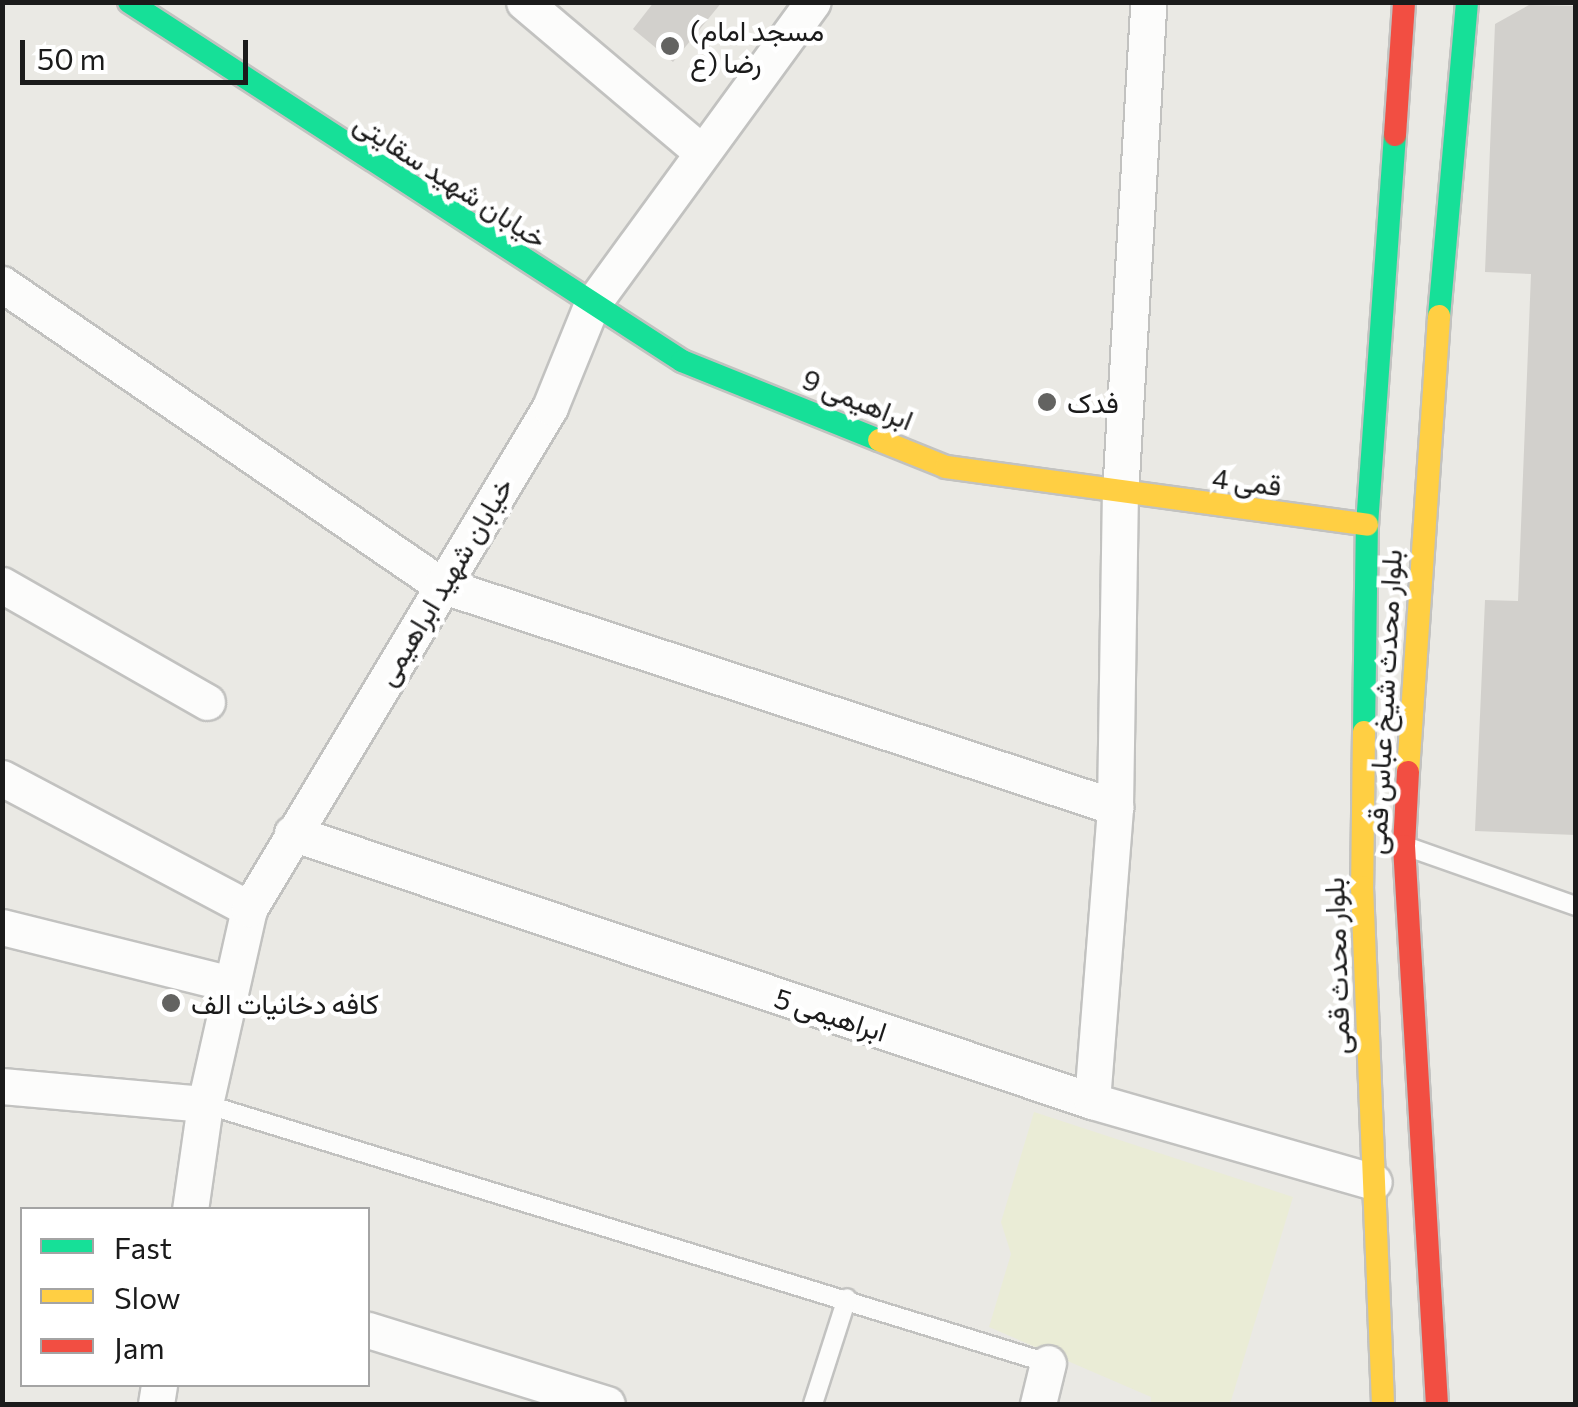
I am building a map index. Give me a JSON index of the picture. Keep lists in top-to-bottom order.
{
  "streets": {
    "main road": [
      "خیابان شهید سقایتی",
      "ابراهیمی 9",
      "قمی 4",
      "بلوار محدث شیخ عباس قمی",
      "بلوار محدث قمی"
    ],
    "street": ["خیابان شهید ابراهیمی", "ابراهیمی 5"]
  },
  "crossings": [
    ["خیابان شهید سقایتی", "ابراهیمی 9"],
    ["خیابان شهید سقایتی", "خیابان شهید ابراهیمی"],
    ["ابراهیمی 9", "قمی 4"],
    ["ابراهیمی 9", "خیابان شهید ابراهیمی"],
    ["قمی 4", "بلوار محدث شیخ عباس قمی"],
    ["قمی 4", "بلوار محدث قمی"],
    ["خیابان شهید ابراهیمی", "ابراهیمی 5"],
    ["بلوار محدث شیخ عباس قمی", "بلوار محدث قمی"],
    ["بلوار محدث قمی", "ابراهیمی 5"]
  ],
  "places": ["(مسجد امام رضا (ع", "فدک", "کافه دخانیات الف"],
  "legend": ["Fast", "Slow", "Jam"],
  "scale_bar": "50 m"
}
